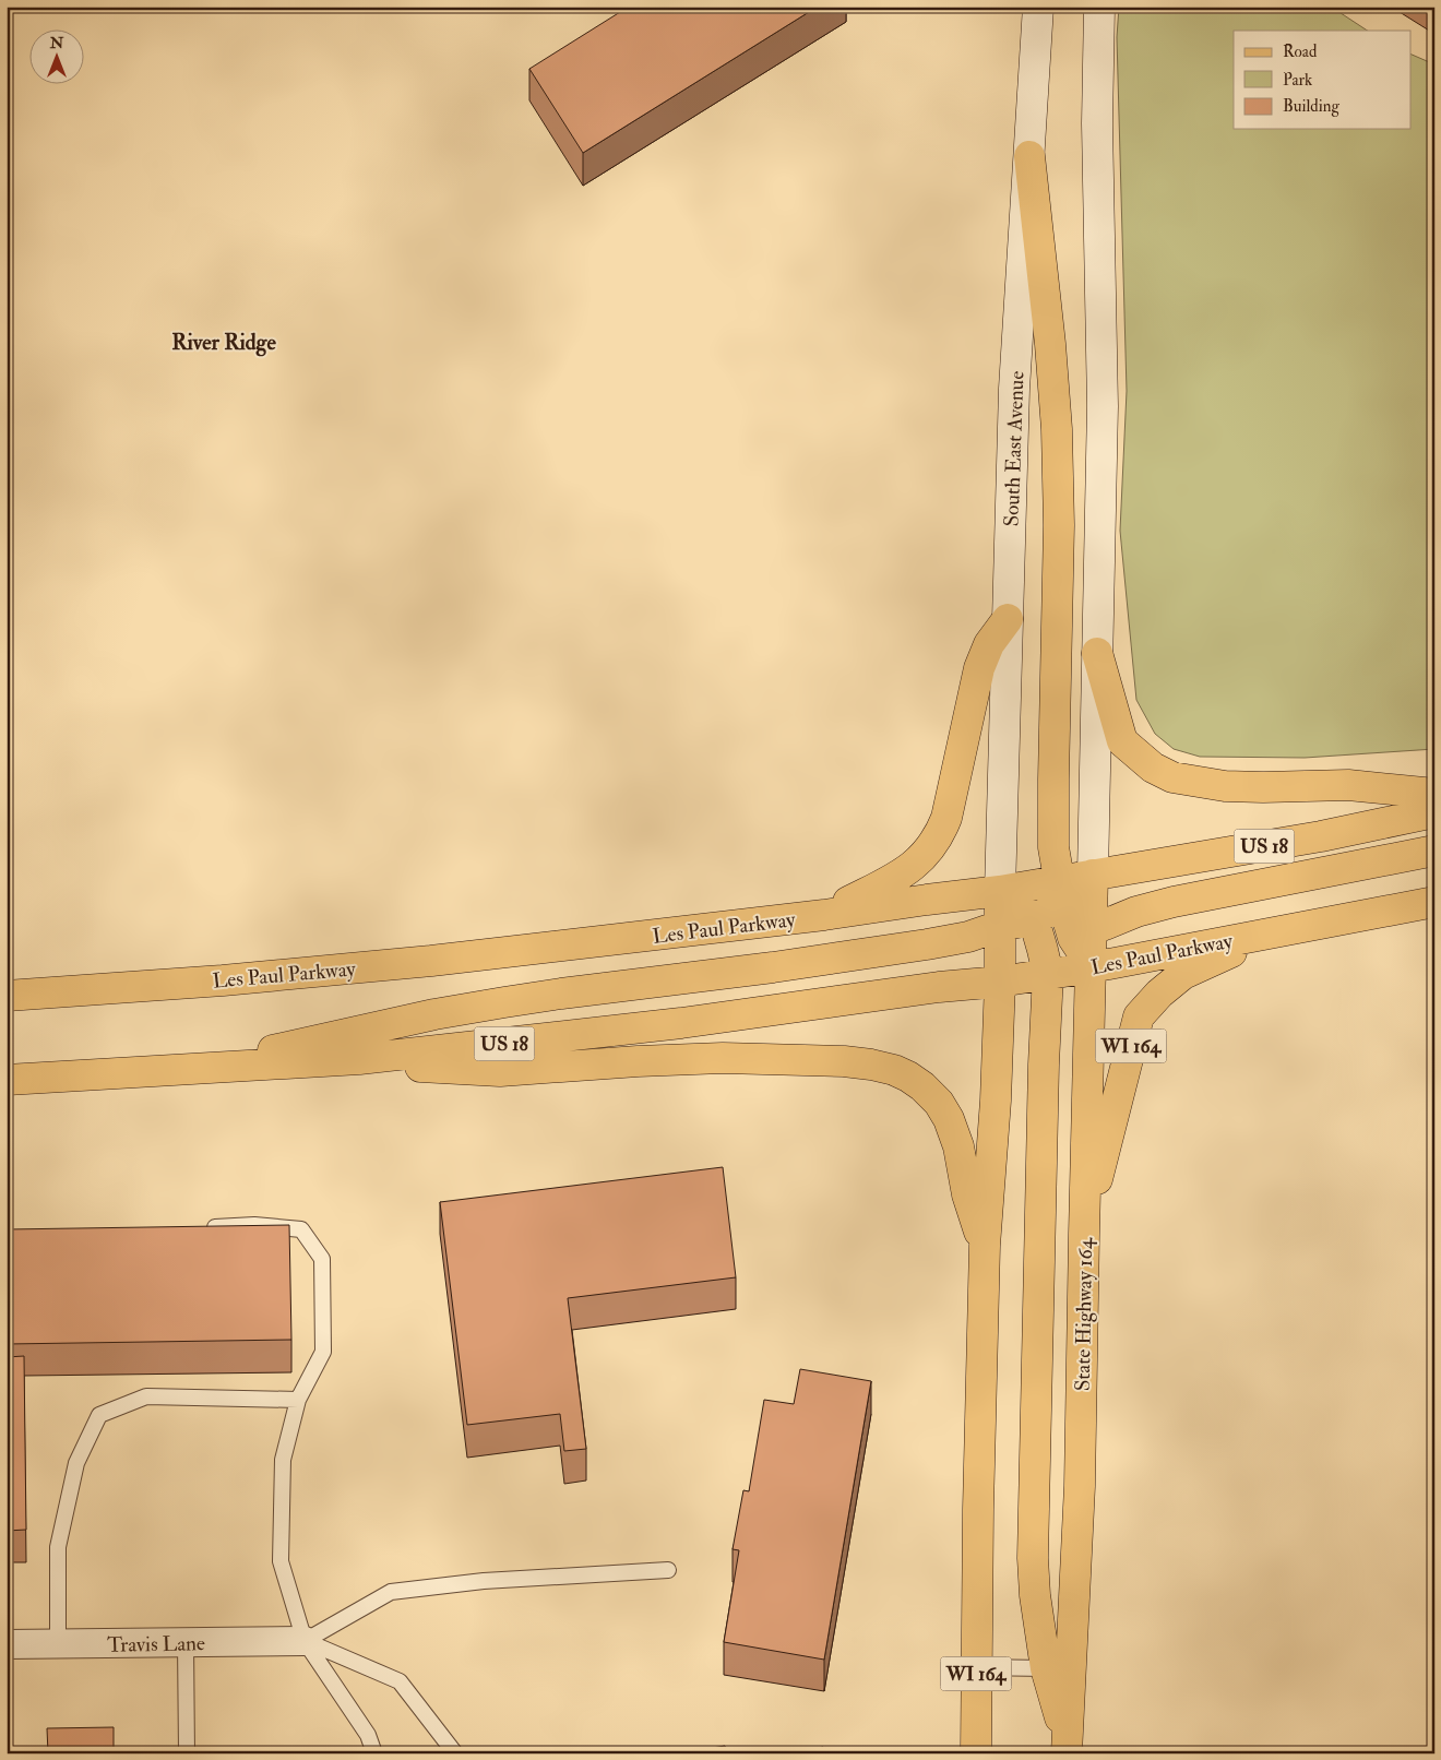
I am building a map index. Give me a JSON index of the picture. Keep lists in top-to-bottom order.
{
  "streets": {
    "main road": [
      "South East Avenue",
      "US 18",
      "Les Paul Parkway",
      "WI 164",
      "State Highway 164"
    ],
    "street": ["Travis Lane"]
  },
  "crossings": [
    ["South East Avenue", "Les Paul Parkway"],
    ["Les Paul Parkway", "WI 164"],
    ["Les Paul Parkway", "State Highway 164"],
    ["WI 164", "State Highway 164"]
  ],
  "districts": ["River Ridge"],
  "legend": ["Road", "Park", "Building"],
  "north": "top"
}
